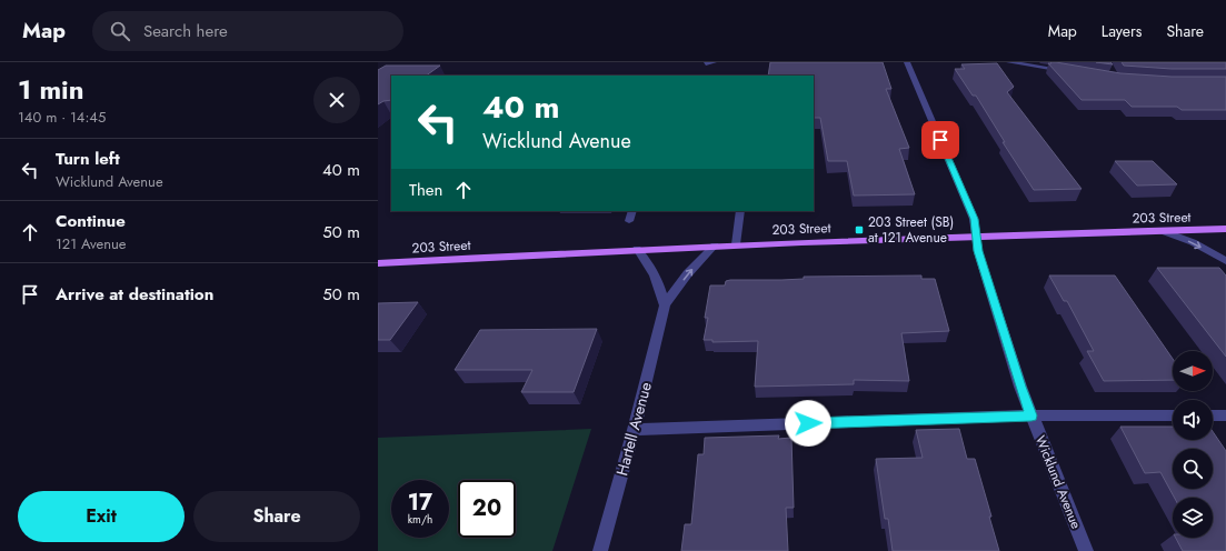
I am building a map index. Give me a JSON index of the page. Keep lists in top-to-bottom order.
{
  "streets": {
    "main road": ["203 Street"],
    "street": ["Hartell Avenue", "Wicklund Avenue"]
  },
  "crossings": [
    ["203 Street", "Hartell Avenue"],
    ["203 Street", "Wicklund Avenue"]
  ],
  "places": {
    "transit": ["203 Street (SB) at 121 Avenue"]
  },
  "north": "right",
  "page": {
    "header": "Map",
    "search": "Search here",
    "nav": ["Map", "Layers", "Share"],
    "heading": ["1 min", "140 m · 14:45"],
    "turn": ["40 m", "Wicklund Avenue"],
    "list": [
      {
        "name": "Turn left",
        "note": "Wicklund Avenue",
        "value": "40 m"
      },
      {
        "name": "Continue",
        "note": "121 Avenue",
        "value": "50 m"
      },
      {
        "name": "Arrive at destination",
        "value": "50 m"
      }
    ],
    "then": "Then",
    "speed": "17 km/h",
    "limit": "20",
    "buttons": ["Exit", "Share"]
  }
}
